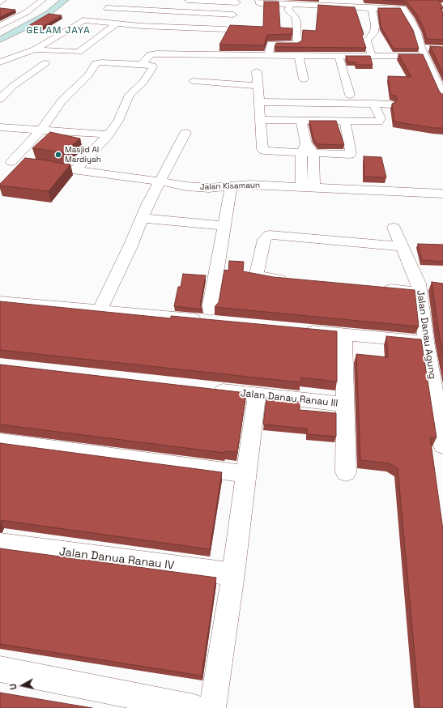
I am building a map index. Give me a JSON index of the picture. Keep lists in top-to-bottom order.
{
  "streets": {
    "street": [
      "Jalan Kisamaun",
      "Jalan Danau Agung",
      "Jalan Danau Ranau III",
      "Jalan Danua Ranau IV"
    ]
  },
  "districts": ["GELAM JAYA"],
  "places": ["Masjid Al Mardiyah"],
  "north": "left"
}
